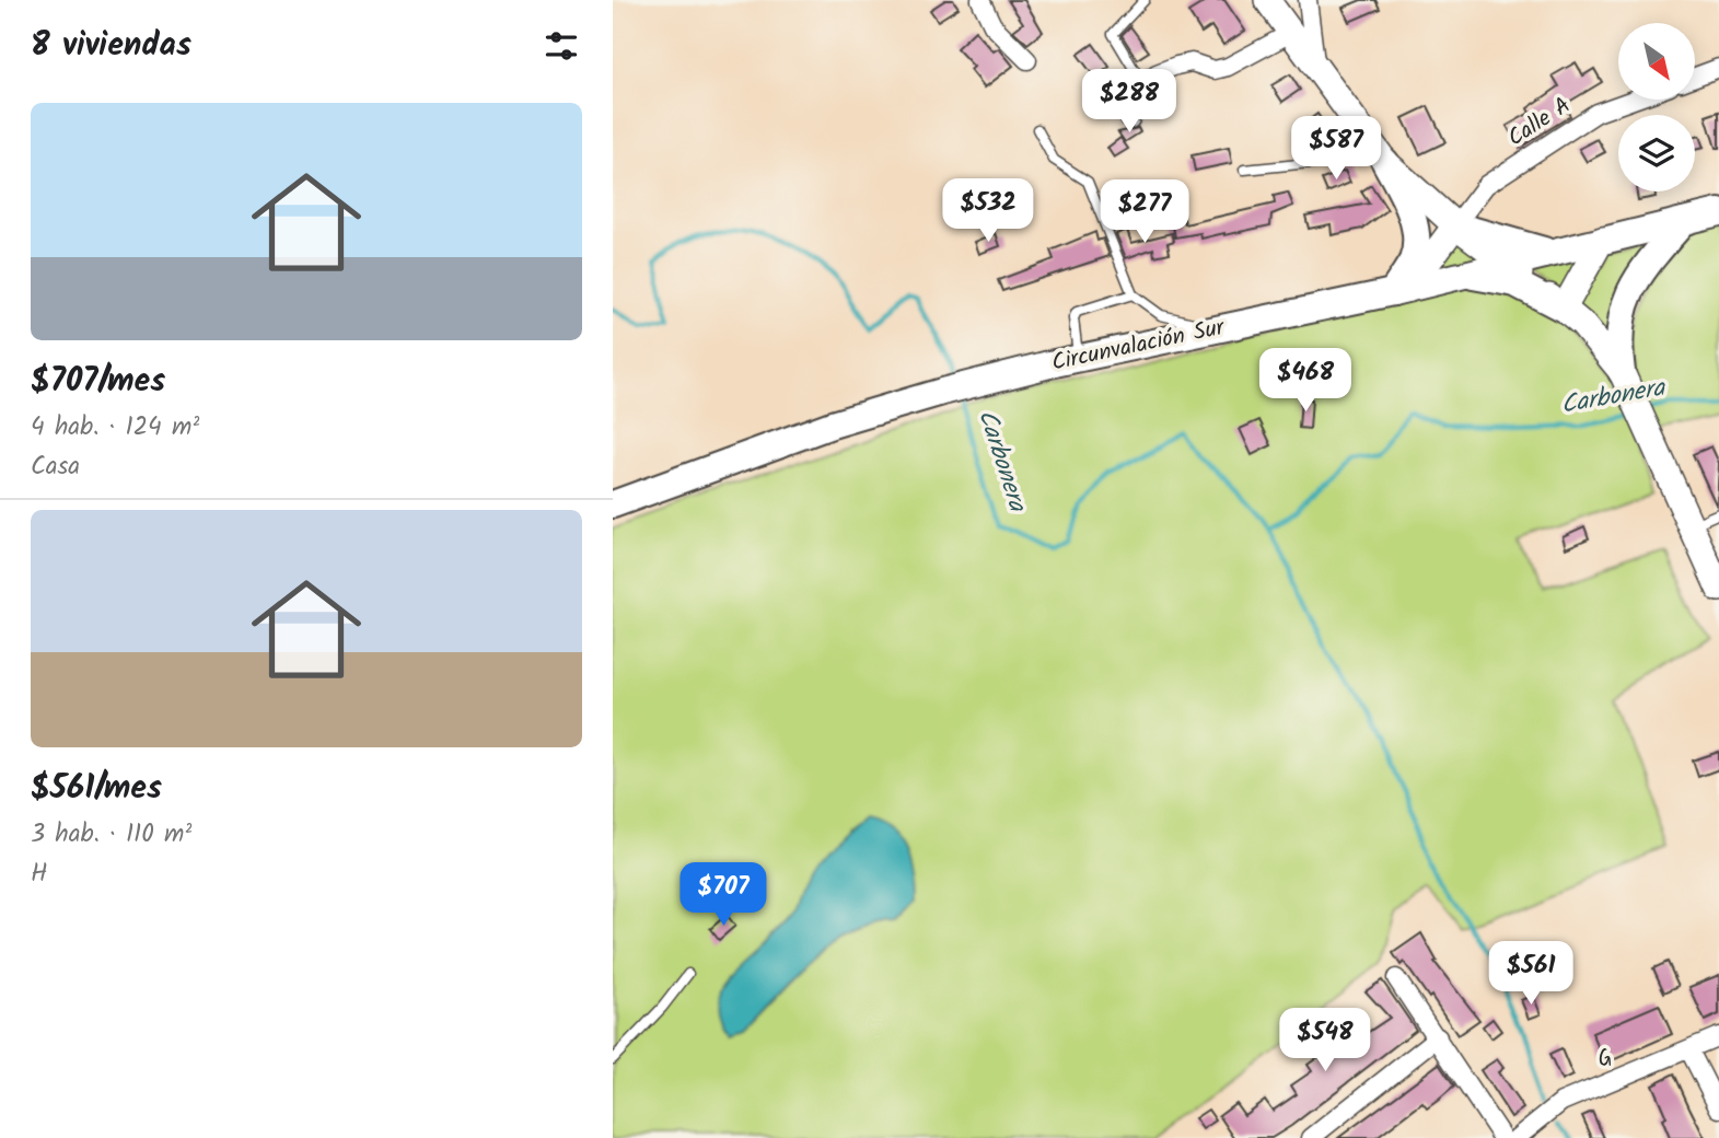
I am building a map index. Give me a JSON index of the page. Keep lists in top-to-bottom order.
{
  "streets": {
    "main road": ["Circunvalación Sur"],
    "street": ["Calle A", "G"]
  },
  "water": ["Carbonera"],
  "north": "bottom right",
  "page": {
    "heading": "8 viviendas",
    "price": [
      "$288",
      "$587",
      "$532",
      "$277",
      "$468",
      "$707",
      "$561",
      "$548"
    ],
    "list": [
      {
        "name": "$707/mes",
        "note": "4 hab. · 124 m² · Casa"
      },
      {
        "name": "$561/mes",
        "note": "3 hab. · 110 m² · H"
      }
    ]
  }
}
